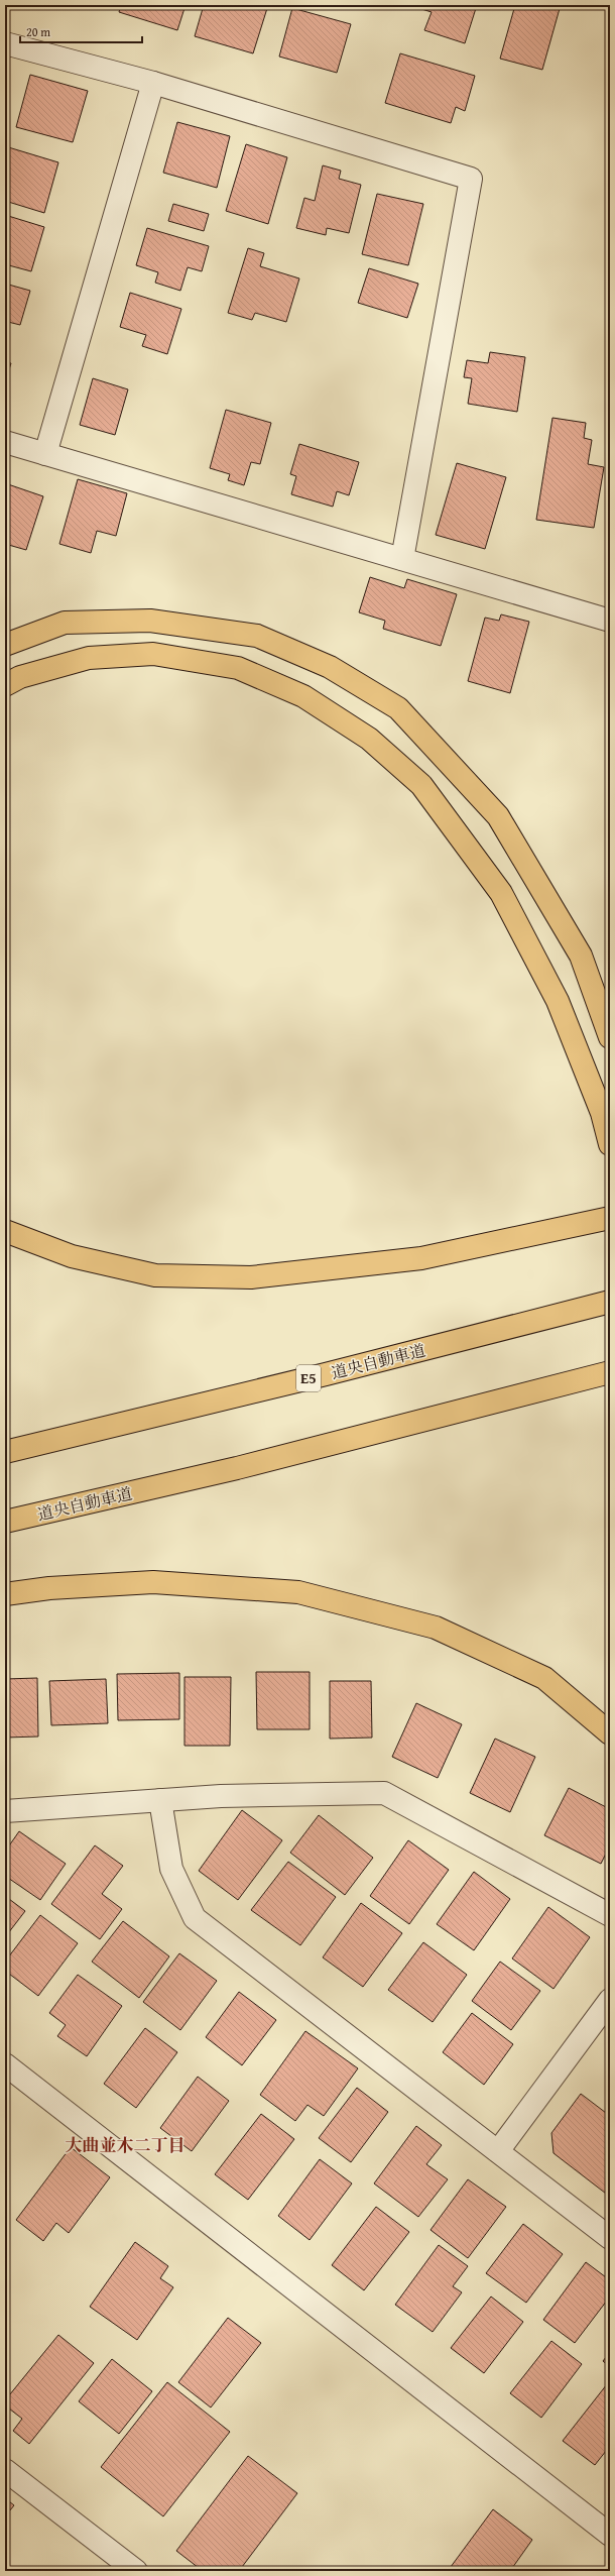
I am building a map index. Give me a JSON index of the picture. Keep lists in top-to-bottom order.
{
  "streets": {
    "highway": ["道央自動車道", "E5"]
  },
  "districts": ["大曲並木二丁目"],
  "scale_bar": "20 m"
}
